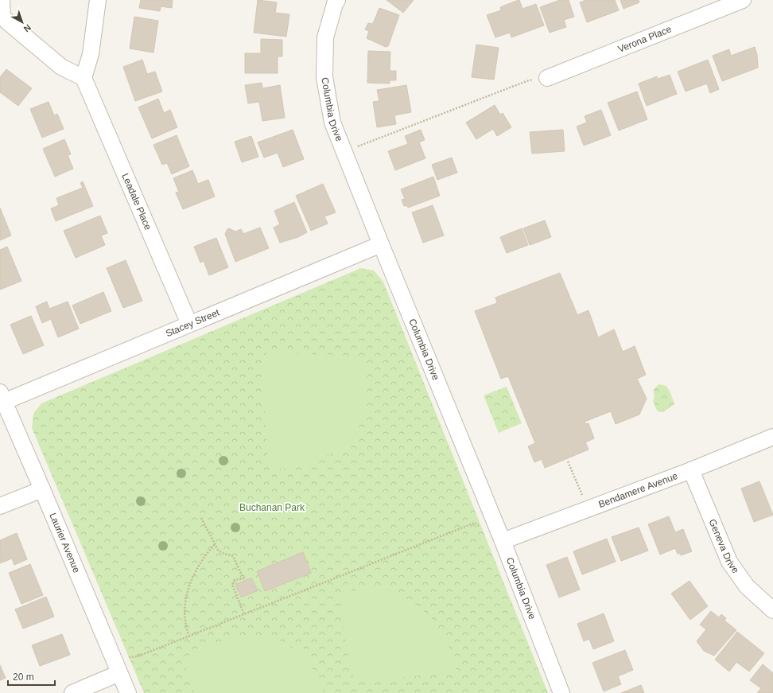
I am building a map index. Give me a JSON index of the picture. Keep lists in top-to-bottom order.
{
  "streets": {
    "street": [
      "Verona Place",
      "Columbia Drive",
      "Leadale Place",
      "Stacey Street",
      "Bendamere Avenue",
      "Laurier Avenue",
      "Geneva Drive"
    ]
  },
  "crossings": [
    ["Columbia Drive", "Stacey Street"],
    ["Columbia Drive", "Bendamere Avenue"],
    ["Leadale Place", "Stacey Street"],
    ["Stacey Street", "Laurier Avenue"],
    ["Bendamere Avenue", "Geneva Drive"]
  ],
  "parks": ["Buchanan Park"],
  "scale_bar": "20 m",
  "north": "bottom right"
}
